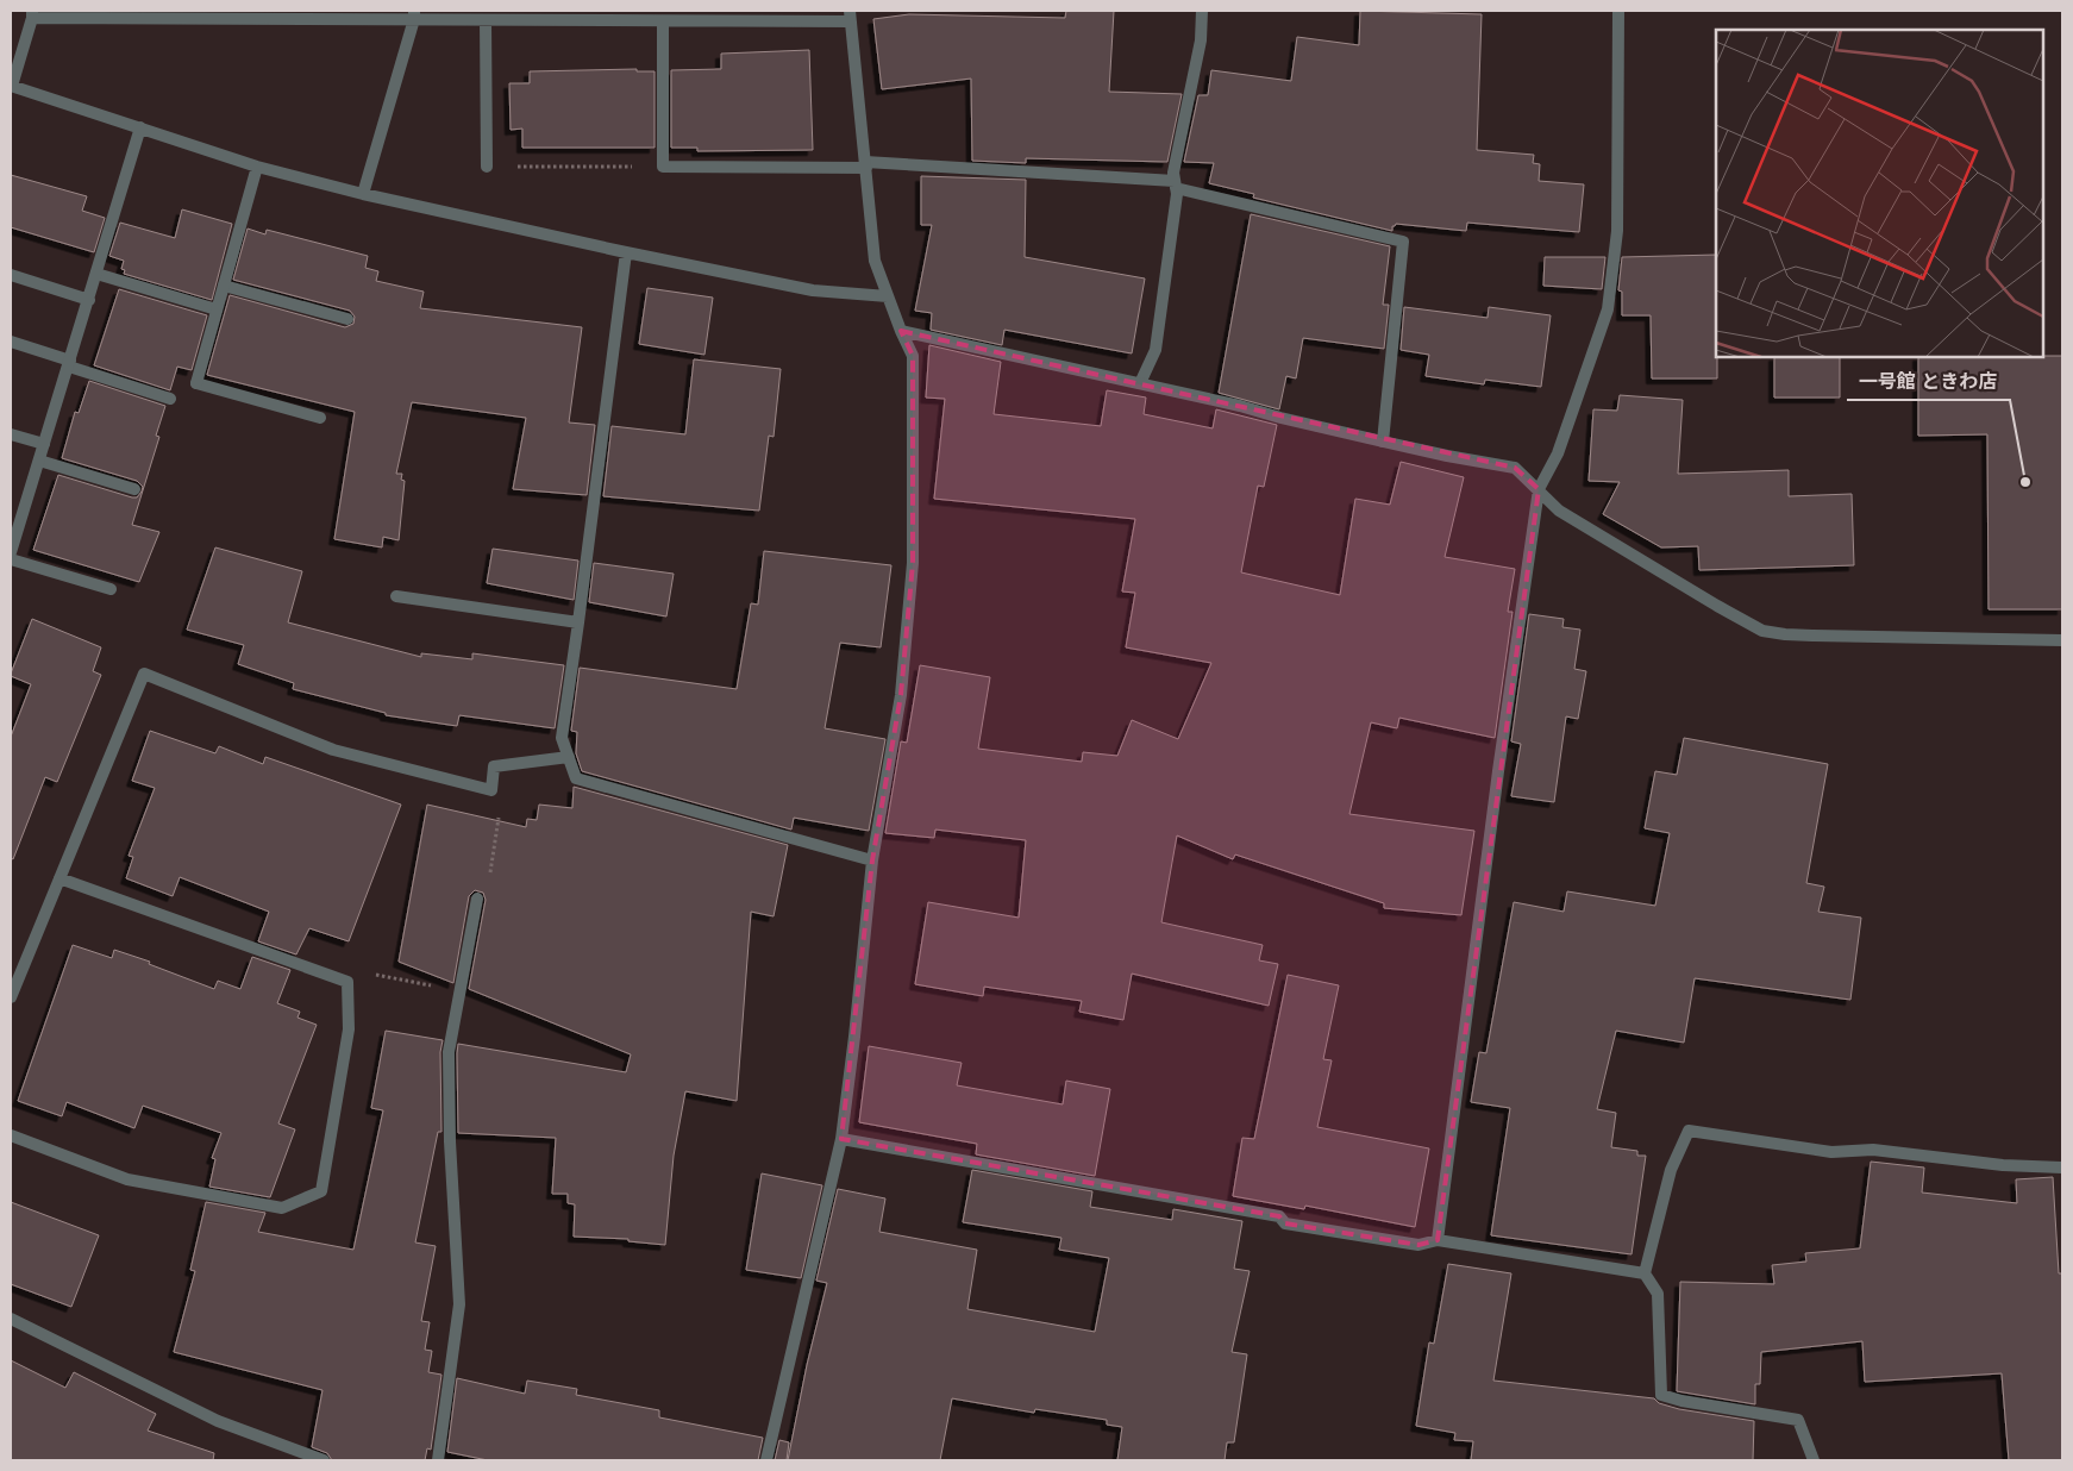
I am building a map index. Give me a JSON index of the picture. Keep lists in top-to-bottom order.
{
  "places": ["一号館 ときわ店"]
}
